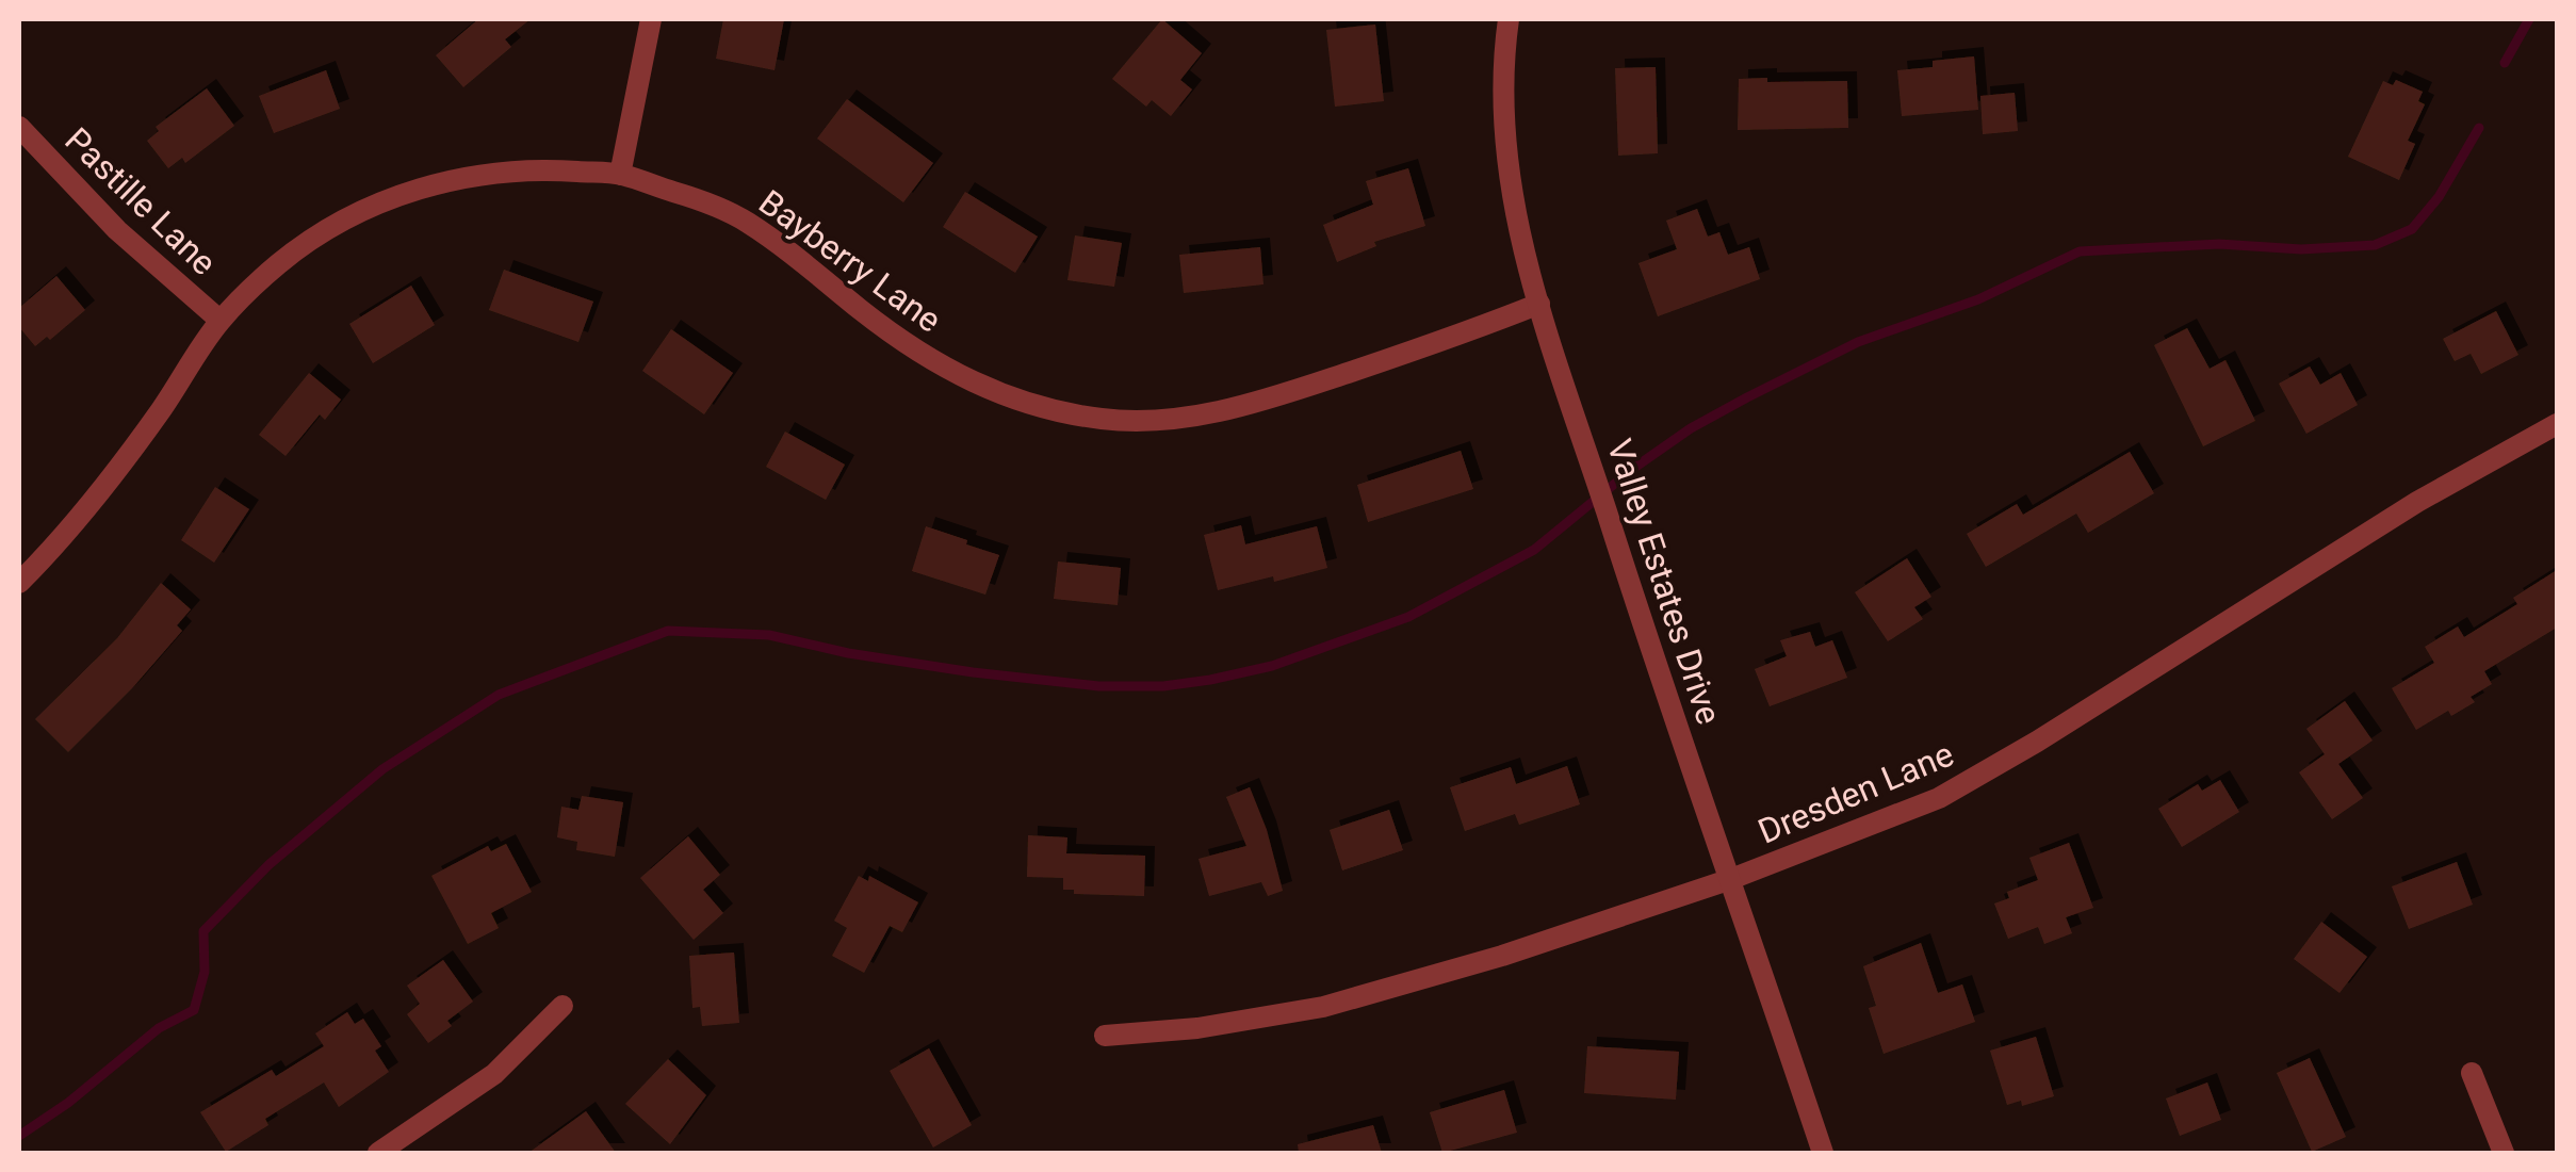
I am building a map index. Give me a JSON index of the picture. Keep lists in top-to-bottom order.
{
  "streets": {
    "street": [
      "Pastille Lane",
      "Bayberry Lane",
      "Valley Estates Drive",
      "Dresden Lane"
    ]
  },
  "crossings": [
    ["Pastille Lane", "Bayberry Lane"],
    ["Bayberry Lane", "Valley Estates Drive"],
    ["Valley Estates Drive", "Dresden Lane"]
  ]
}
